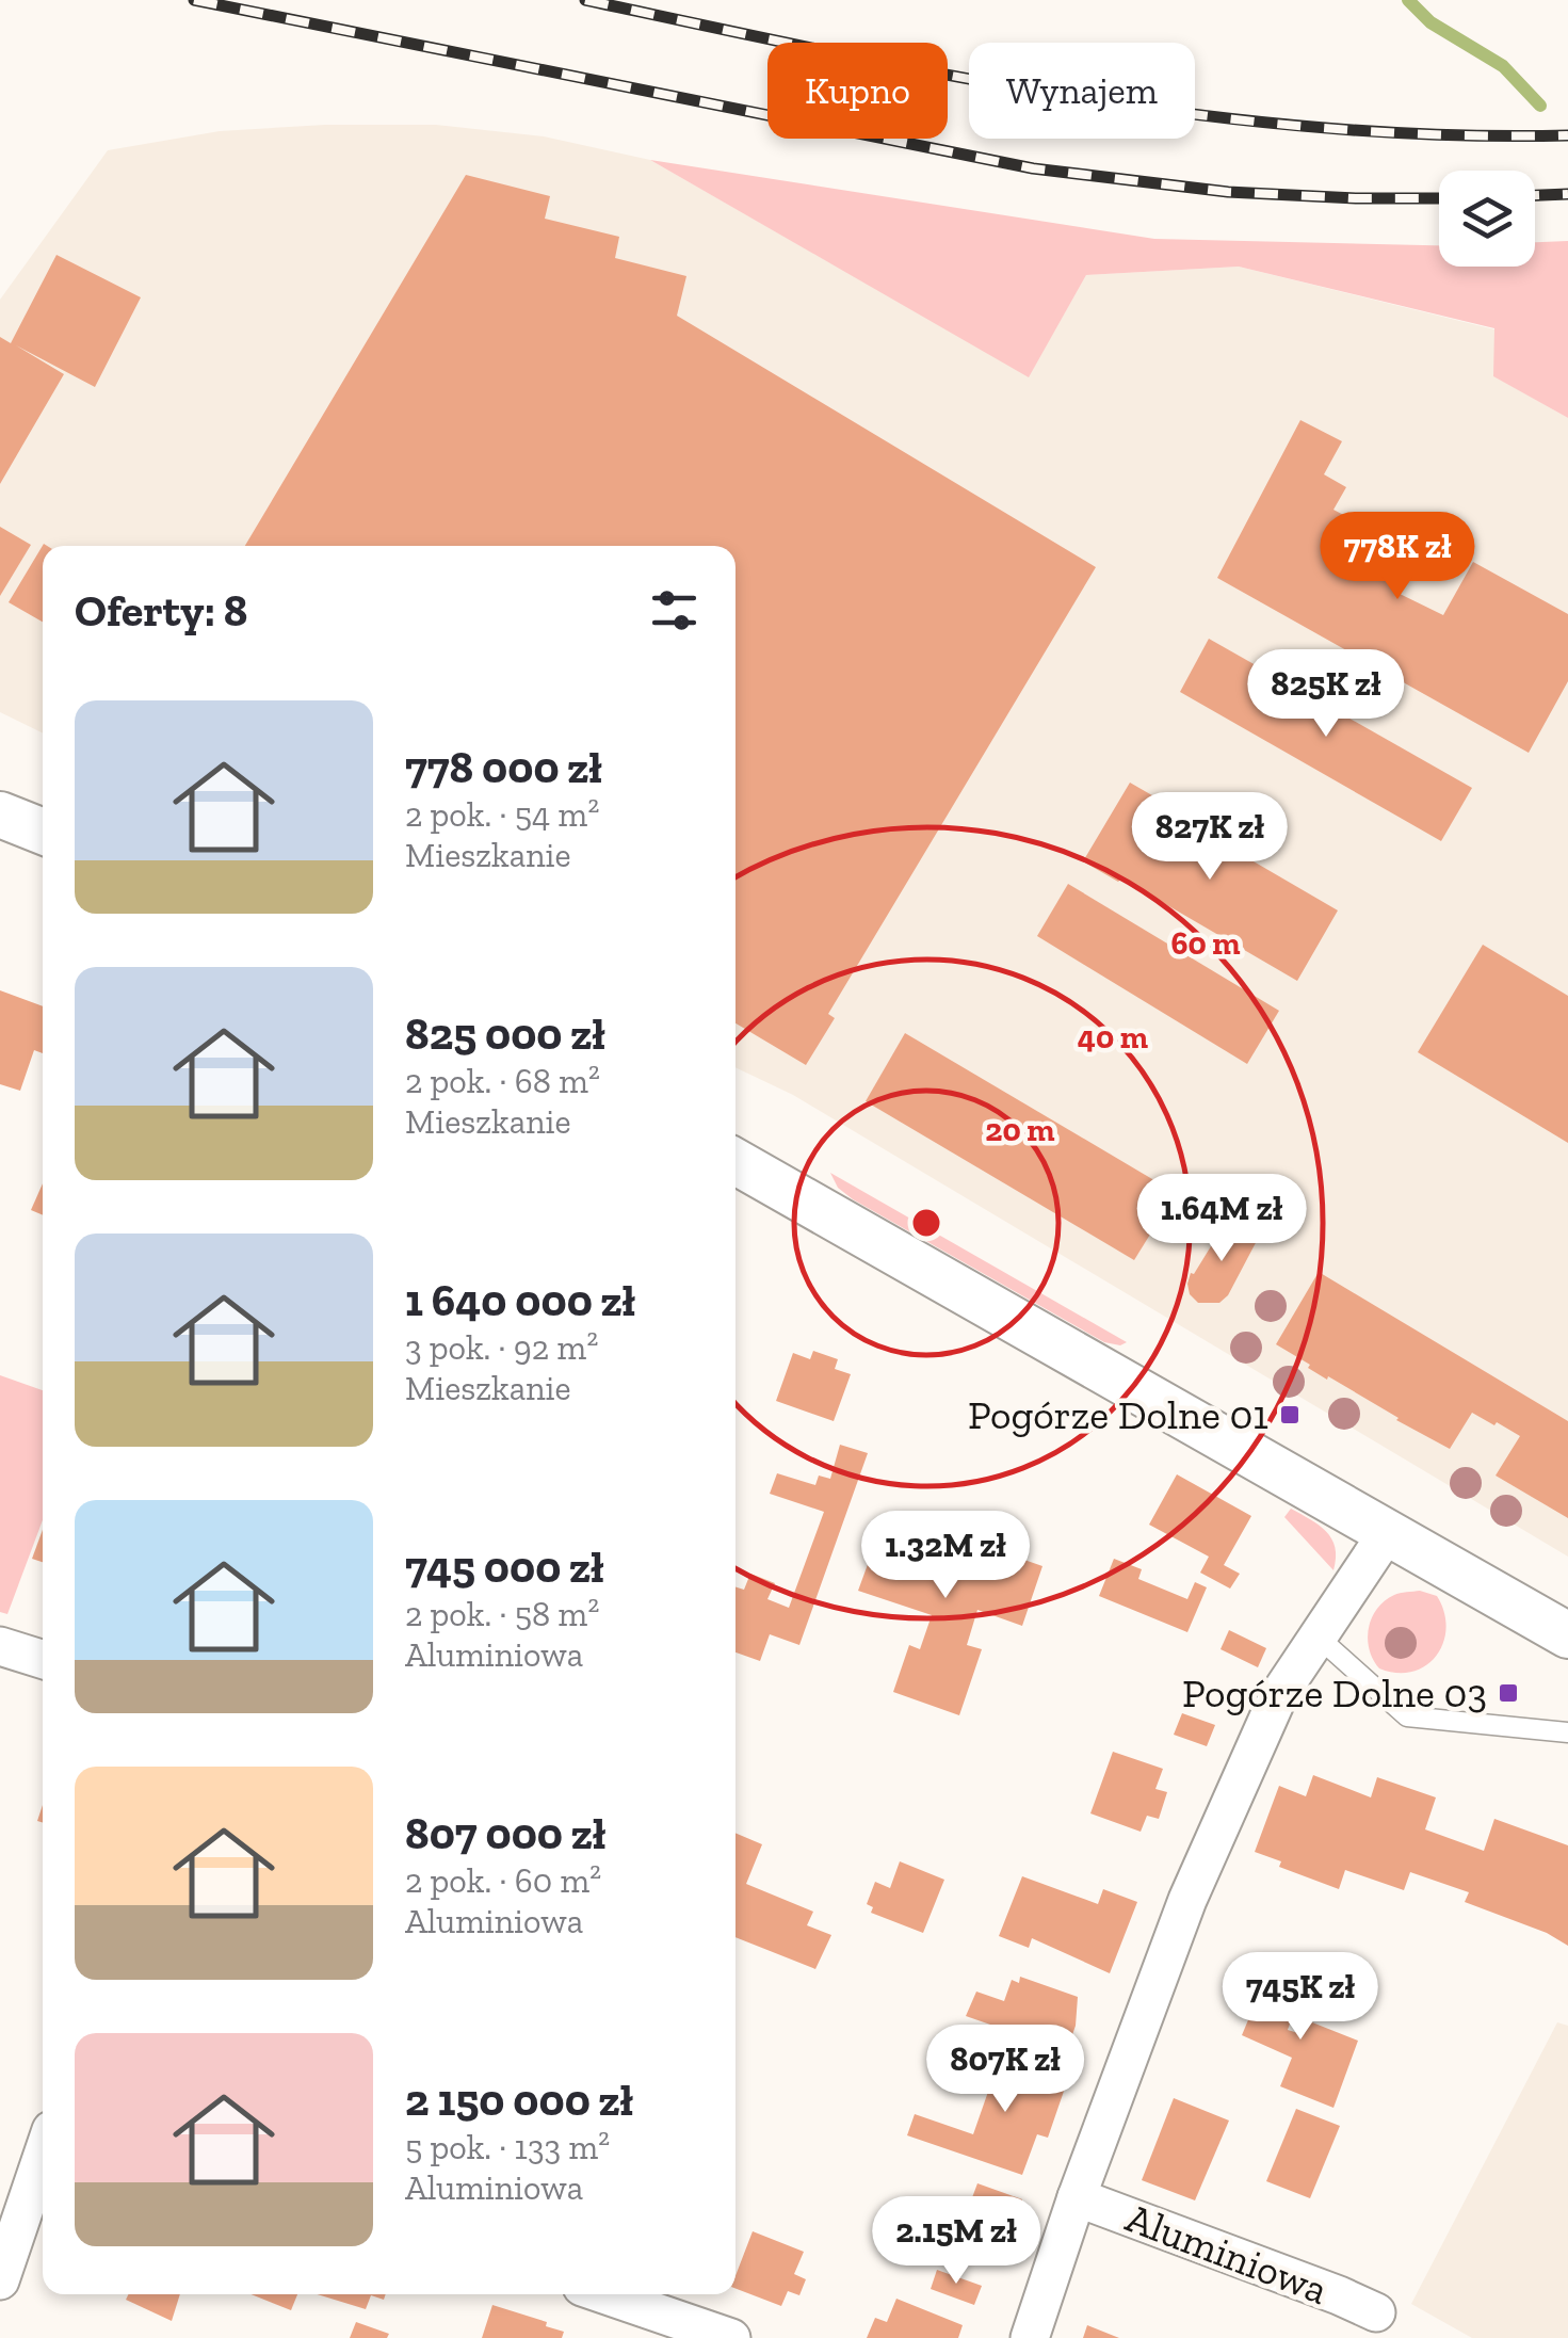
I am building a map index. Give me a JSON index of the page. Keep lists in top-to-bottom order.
{
  "streets": {
    "street": ["Aluminiowa"]
  },
  "places": {
    "transit": ["Pogórze Dolne 01", "Pogórze Dolne 03"]
  },
  "page": {
    "chip": ["Kupno", "Wynajem"],
    "price": [
      "778K zł",
      "825K zł",
      "827K zł",
      "1.64M zł",
      "1.32M zł",
      "745K zł",
      "807K zł",
      "2.15M zł"
    ],
    "heading": "Oferty: 8",
    "list": [
      {
        "name": "778 000 zł",
        "note": "2 pok. · 54 m² · Mieszkanie"
      },
      {
        "name": "825 000 zł",
        "note": "2 pok. · 68 m² · Mieszkanie"
      },
      {
        "name": "1 640 000 zł",
        "note": "3 pok. · 92 m² · Mieszkanie"
      },
      {
        "name": "745 000 zł",
        "note": "2 pok. · 58 m² · Aluminiowa"
      },
      {
        "name": "807 000 zł",
        "note": "2 pok. · 60 m² · Aluminiowa"
      },
      {
        "name": "2 150 000 zł",
        "note": "5 pok. · 133 m² · Aluminiowa"
      }
    ]
  },
  "rings": ["60 m", "40 m", "20 m"]
}
